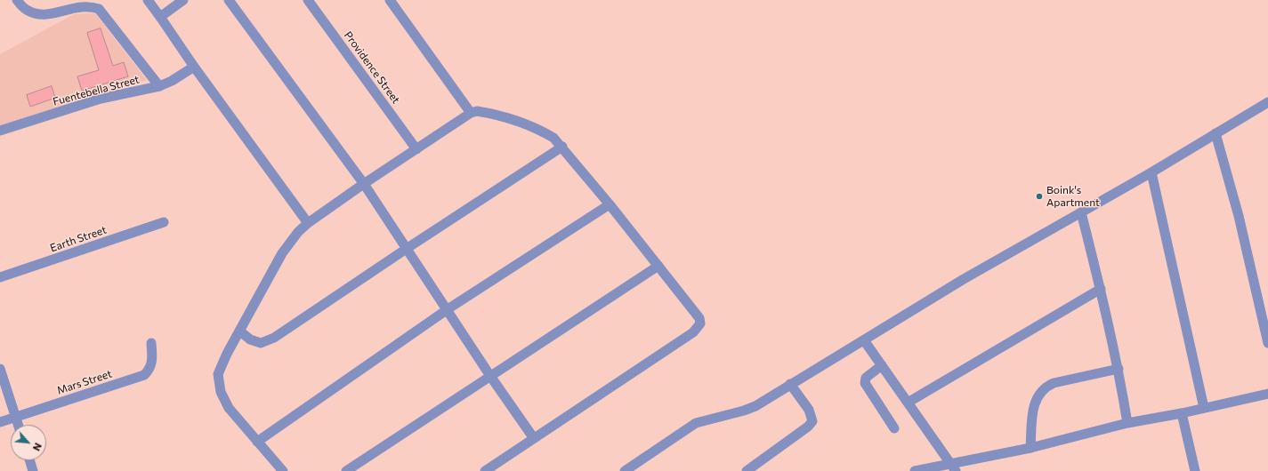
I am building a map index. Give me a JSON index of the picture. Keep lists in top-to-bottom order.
{
  "streets": {
    "street": [
      "Providence Street",
      "Fuentebella Street",
      "Earth Street",
      "Mars Street"
    ]
  },
  "places": ["Boink's Apartment"],
  "north": "bottom right"
}
